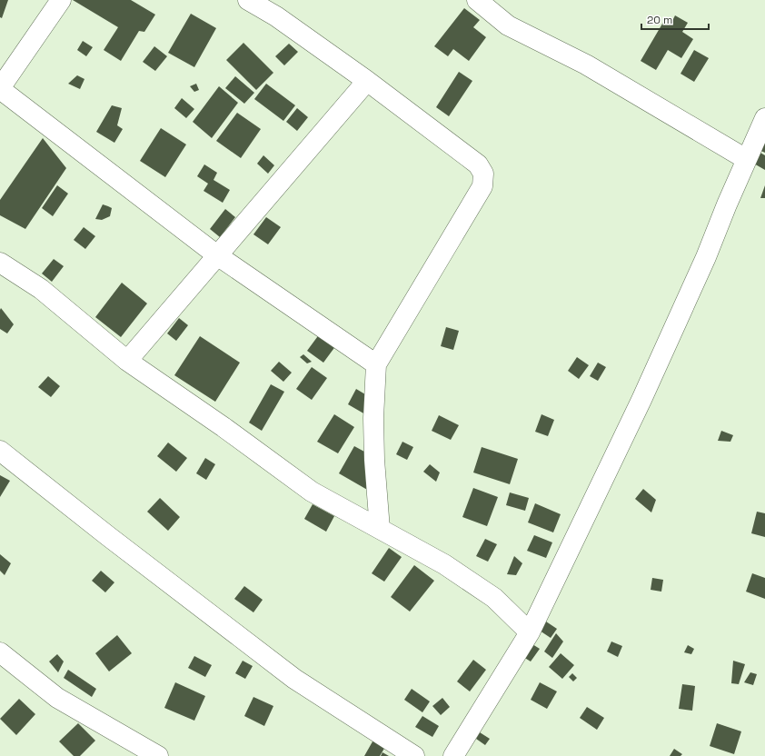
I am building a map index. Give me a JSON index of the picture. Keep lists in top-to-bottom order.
{
  "scale_bar": "20 m"
}
